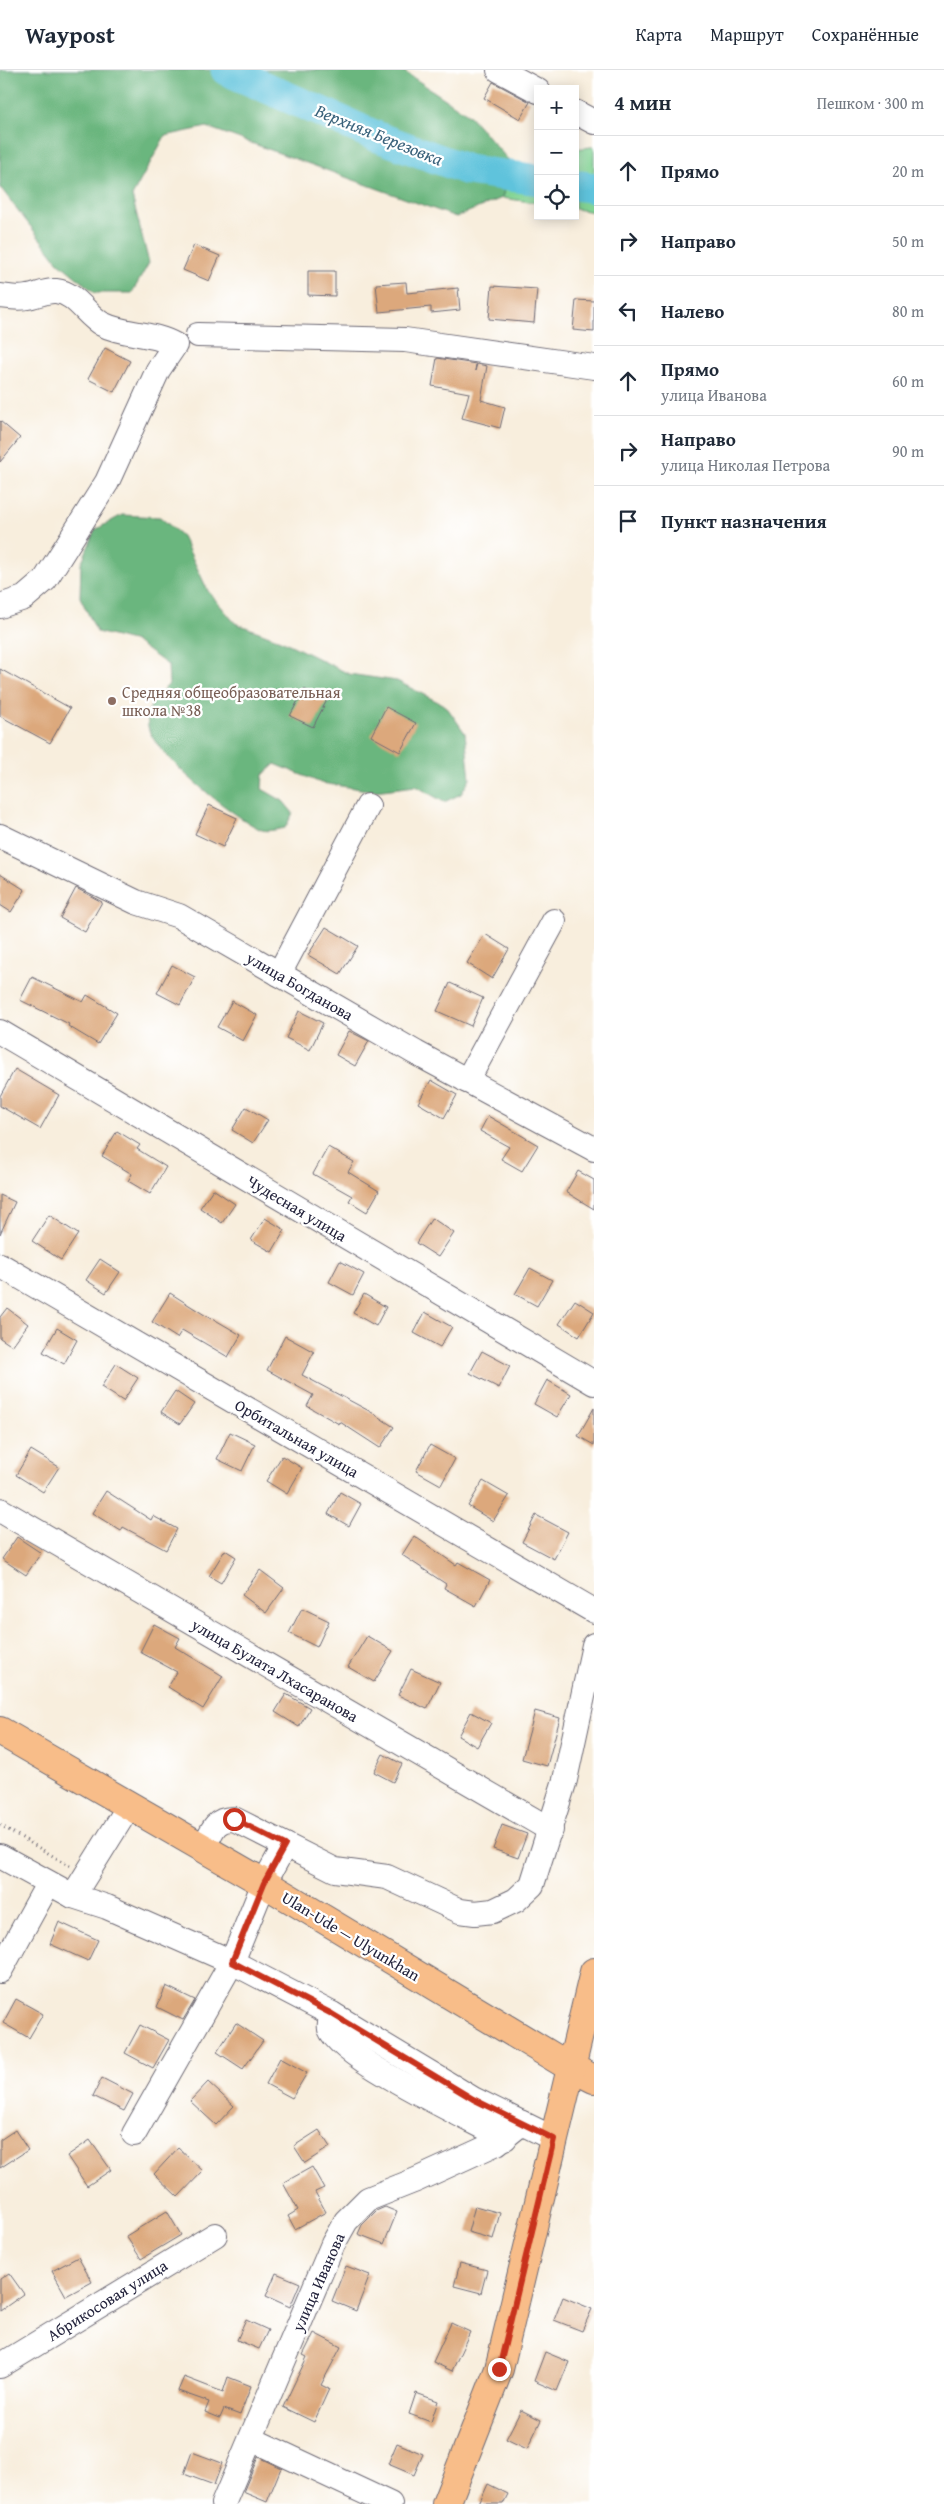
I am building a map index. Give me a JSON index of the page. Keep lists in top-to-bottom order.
{
  "streets": {
    "main road": ["Ulan-Ude — Ulyunkhan"],
    "street": [
      "улица Богданова",
      "Чудесная улица",
      "Орбитальная улица",
      "улица Булата Лхасаранова",
      "улица Иванова",
      "Абрикосовая улица"
    ]
  },
  "water": ["Верхняя Березовка"],
  "places": ["Средняя общеобразовательная школа №38"],
  "page": {
    "header": "Waypost",
    "nav": ["Карта", "Маршрут", "Сохранённые"],
    "heading": ["4 мин", "Пешком · 300 m"],
    "map_buttons": ["+", "−"],
    "list": [
      ["Прямо", "20 m"],
      ["Направо", "50 m"],
      ["Налево", "80 m"],
      ["Прямо", "улица Иванова", "60 m"],
      ["Направо", "улица Николая Петрова", "90 m"],
      "Пункт назначения"
    ]
  }
}
